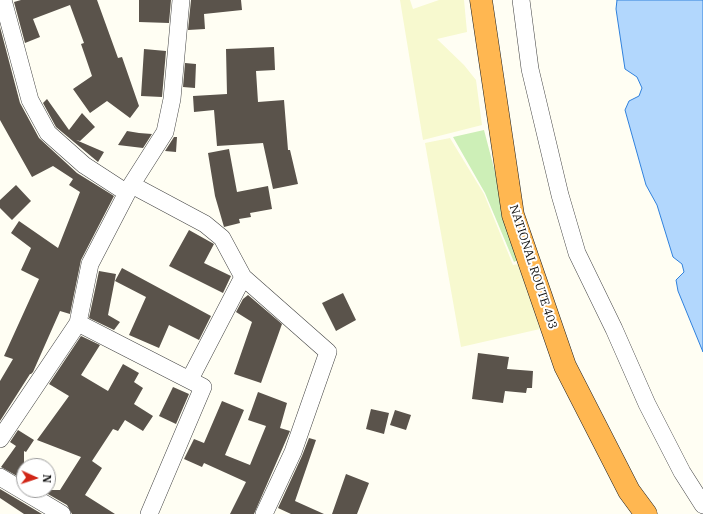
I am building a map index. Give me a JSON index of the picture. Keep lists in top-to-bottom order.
{
  "streets": {
    "highway": ["NATIONAL ROUTE 403"]
  },
  "north": "right"
}
